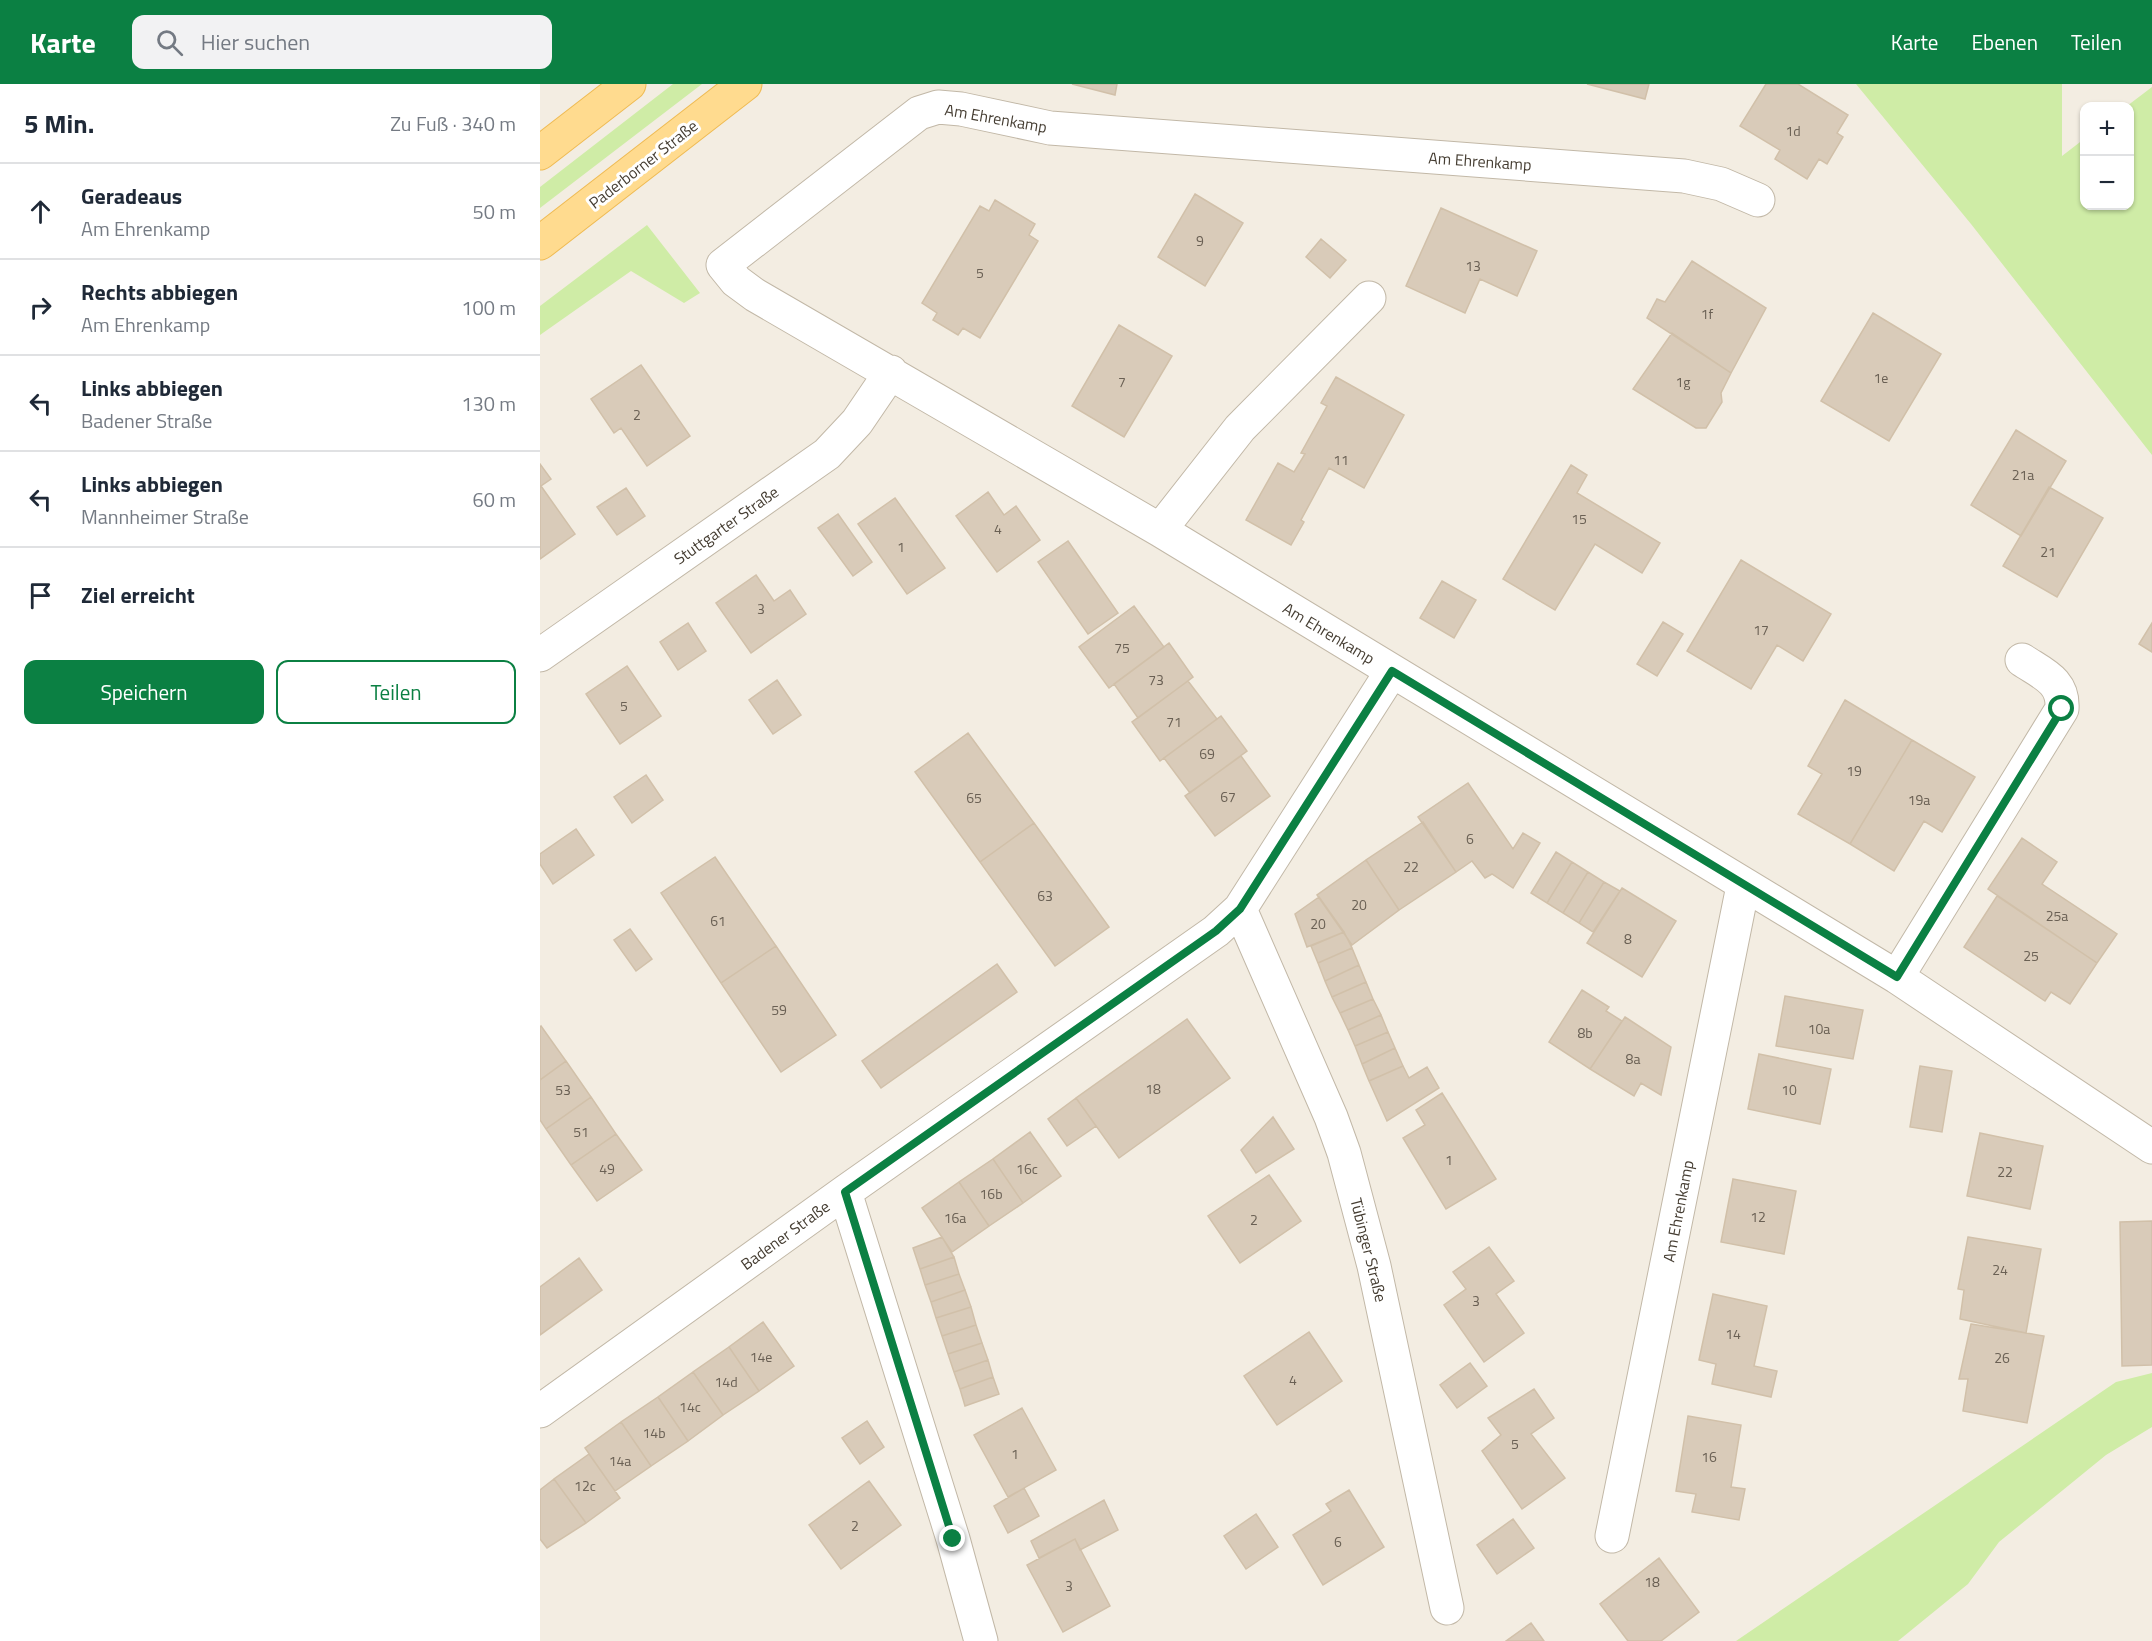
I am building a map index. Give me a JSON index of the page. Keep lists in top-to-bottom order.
{
  "streets": {
    "main road": ["Paderborner Straße"],
    "street": [
      "Am Ehrenkamp",
      "Stuttgarter Straße",
      "Badener Straße",
      "Tübinger Straße"
    ]
  },
  "crossings": [
    ["Am Ehrenkamp", "Stuttgarter Straße"],
    ["Am Ehrenkamp", "Badener Straße"],
    ["Badener Straße", "Tübinger Straße"]
  ],
  "house_numbers": [
    "1d",
    "9",
    "13",
    "5",
    "1f",
    "1e",
    "7",
    "1g",
    "2",
    "11",
    "21a",
    "15",
    "4",
    "1",
    "21",
    "3",
    "17",
    "75",
    "73",
    "5",
    "71",
    "69",
    "19",
    "67",
    "65",
    "19a",
    "6",
    "22",
    "63",
    "20",
    "25a",
    "61",
    "20",
    "8",
    "25",
    "59",
    "10a",
    "8b",
    "8a",
    "18",
    "53",
    "10",
    "51",
    "1",
    "49",
    "16c",
    "22",
    "16b",
    "12",
    "16a",
    "2",
    "24",
    "3",
    "14",
    "14e",
    "26",
    "4",
    "14d",
    "14c",
    "14b",
    "5",
    "1",
    "16",
    "14a",
    "12c",
    "2",
    "6",
    "18",
    "3"
  ],
  "page": {
    "header": "Karte",
    "search": "Hier suchen",
    "nav": ["Karte", "Ebenen", "Teilen"],
    "heading": ["5 Min.", "Zu Fuß · 340 m"],
    "map_buttons": ["+", "−"],
    "list": [
      ["Geradeaus", "Am Ehrenkamp", "50 m"],
      ["Rechts abbiegen", "Am Ehrenkamp", "100 m"],
      ["Links abbiegen", "Badener Straße", "130 m"],
      ["Links abbiegen", "Mannheimer Straße", "60 m"],
      "Ziel erreicht"
    ],
    "buttons": ["Speichern", "Teilen"]
  }
}
